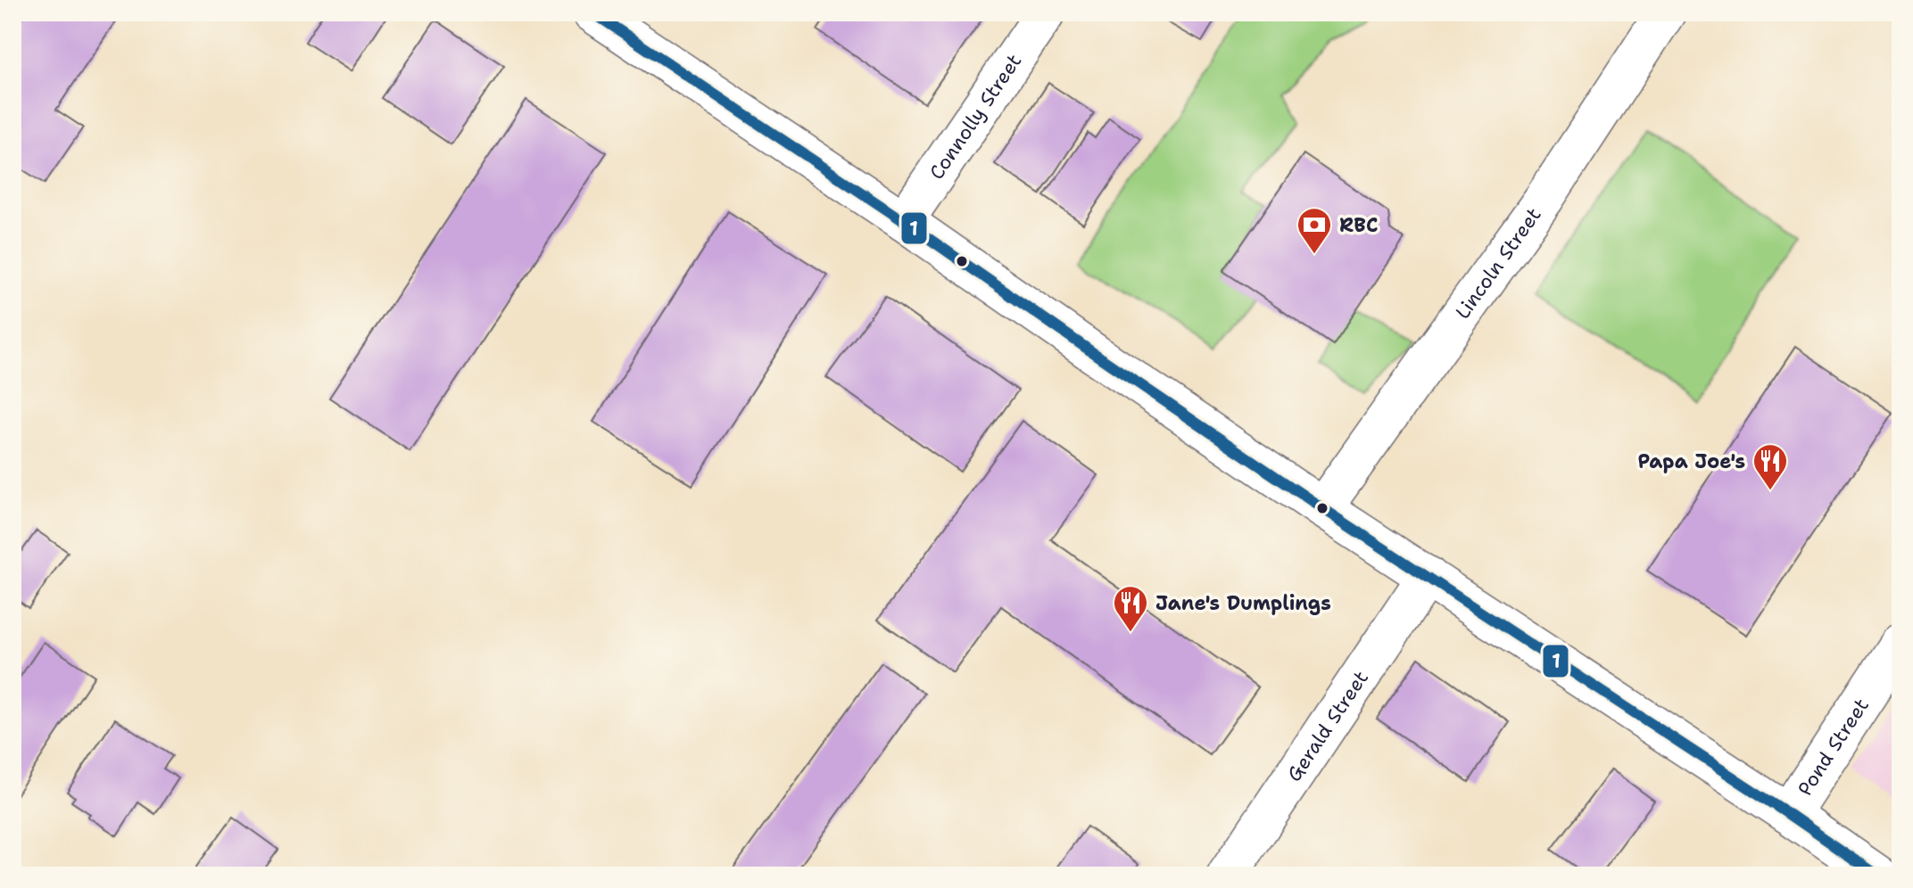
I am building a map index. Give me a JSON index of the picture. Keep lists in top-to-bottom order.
{
  "streets": {
    "main road": [
      "Connolly Street",
      "Lincoln Street",
      "Gerald Street",
      "Pond Street"
    ]
  },
  "places": {
    "bank": ["RBC"],
    "restaurant": ["Papa Joe's", "Jane's Dumplings"]
  },
  "lines": ["transit line 1"]
}
